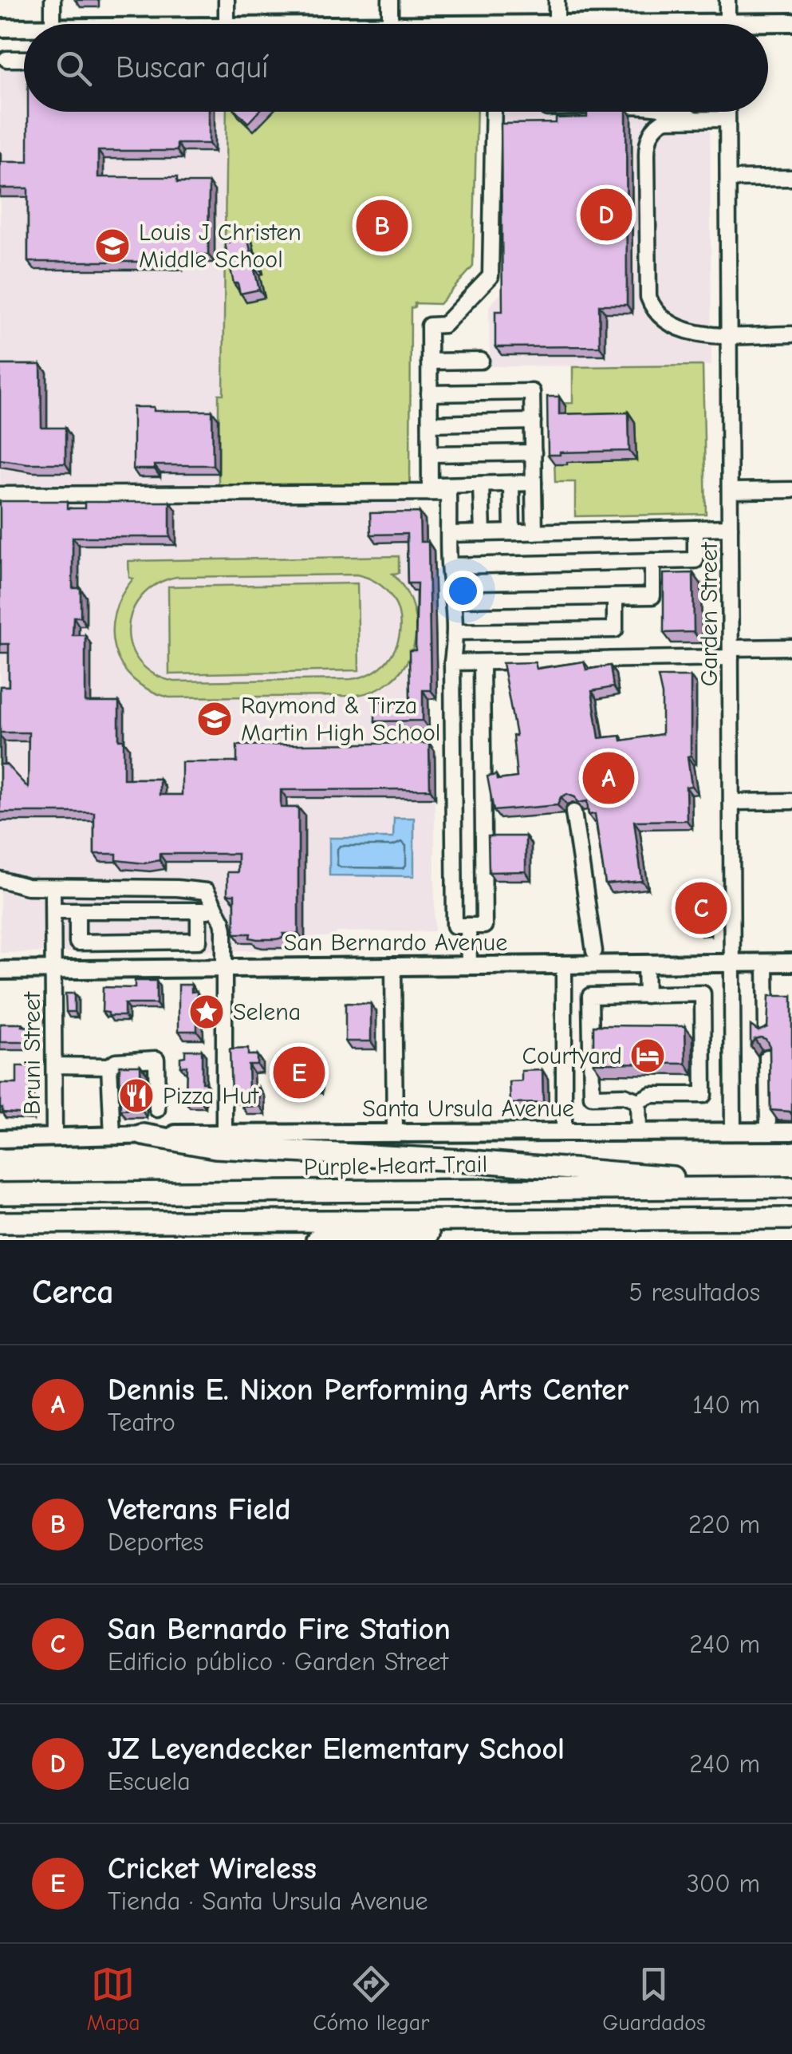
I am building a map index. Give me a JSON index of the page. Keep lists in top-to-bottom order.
{
  "streets": {
    "highway": ["Purple Heart Trail"],
    "main road": ["San Bernardo Avenue", "Santa Ursula Avenue"],
    "street": ["Garden Street", "Bruni Street"]
  },
  "crossings": [
    ["Garden Street", "San Bernardo Avenue"],
    ["Garden Street", "Santa Ursula Avenue"],
    ["San Bernardo Avenue", "Bruni Street"],
    ["Bruni Street", "Santa Ursula Avenue"]
  ],
  "places": {
    "school or university": ["Louis J Christen Middle School", "Raymond & Tirza Martin High School"],
    "place": ["Selena"],
    "hotel": ["Courtyard"],
    "restaurant": ["Pizza Hut"]
  },
  "page": {
    "search": "Buscar aquí",
    "pins": [
      "D",
      "B",
      "A",
      "C",
      "E"
    ],
    "heading": ["Cerca", "5 resultados"],
    "list": [
      {
        "mark": "A",
        "name": "Dennis E. Nixon Performing Arts Center",
        "note": "Teatro",
        "value": "140 m"
      },
      {
        "mark": "B",
        "name": "Veterans Field",
        "note": "Deportes",
        "value": "220 m"
      },
      {
        "mark": "C",
        "name": "San Bernardo Fire Station",
        "note": "Edificio público · Garden Street",
        "value": "240 m"
      },
      {
        "mark": "D",
        "name": "JZ Leyendecker Elementary School",
        "note": "Escuela",
        "value": "240 m"
      },
      {
        "mark": "E",
        "name": "Cricket Wireless",
        "note": "Tienda · Santa Ursula Avenue",
        "value": "300 m"
      }
    ],
    "nav": ["Mapa", "Cómo llegar", "Guardados"]
  }
}
